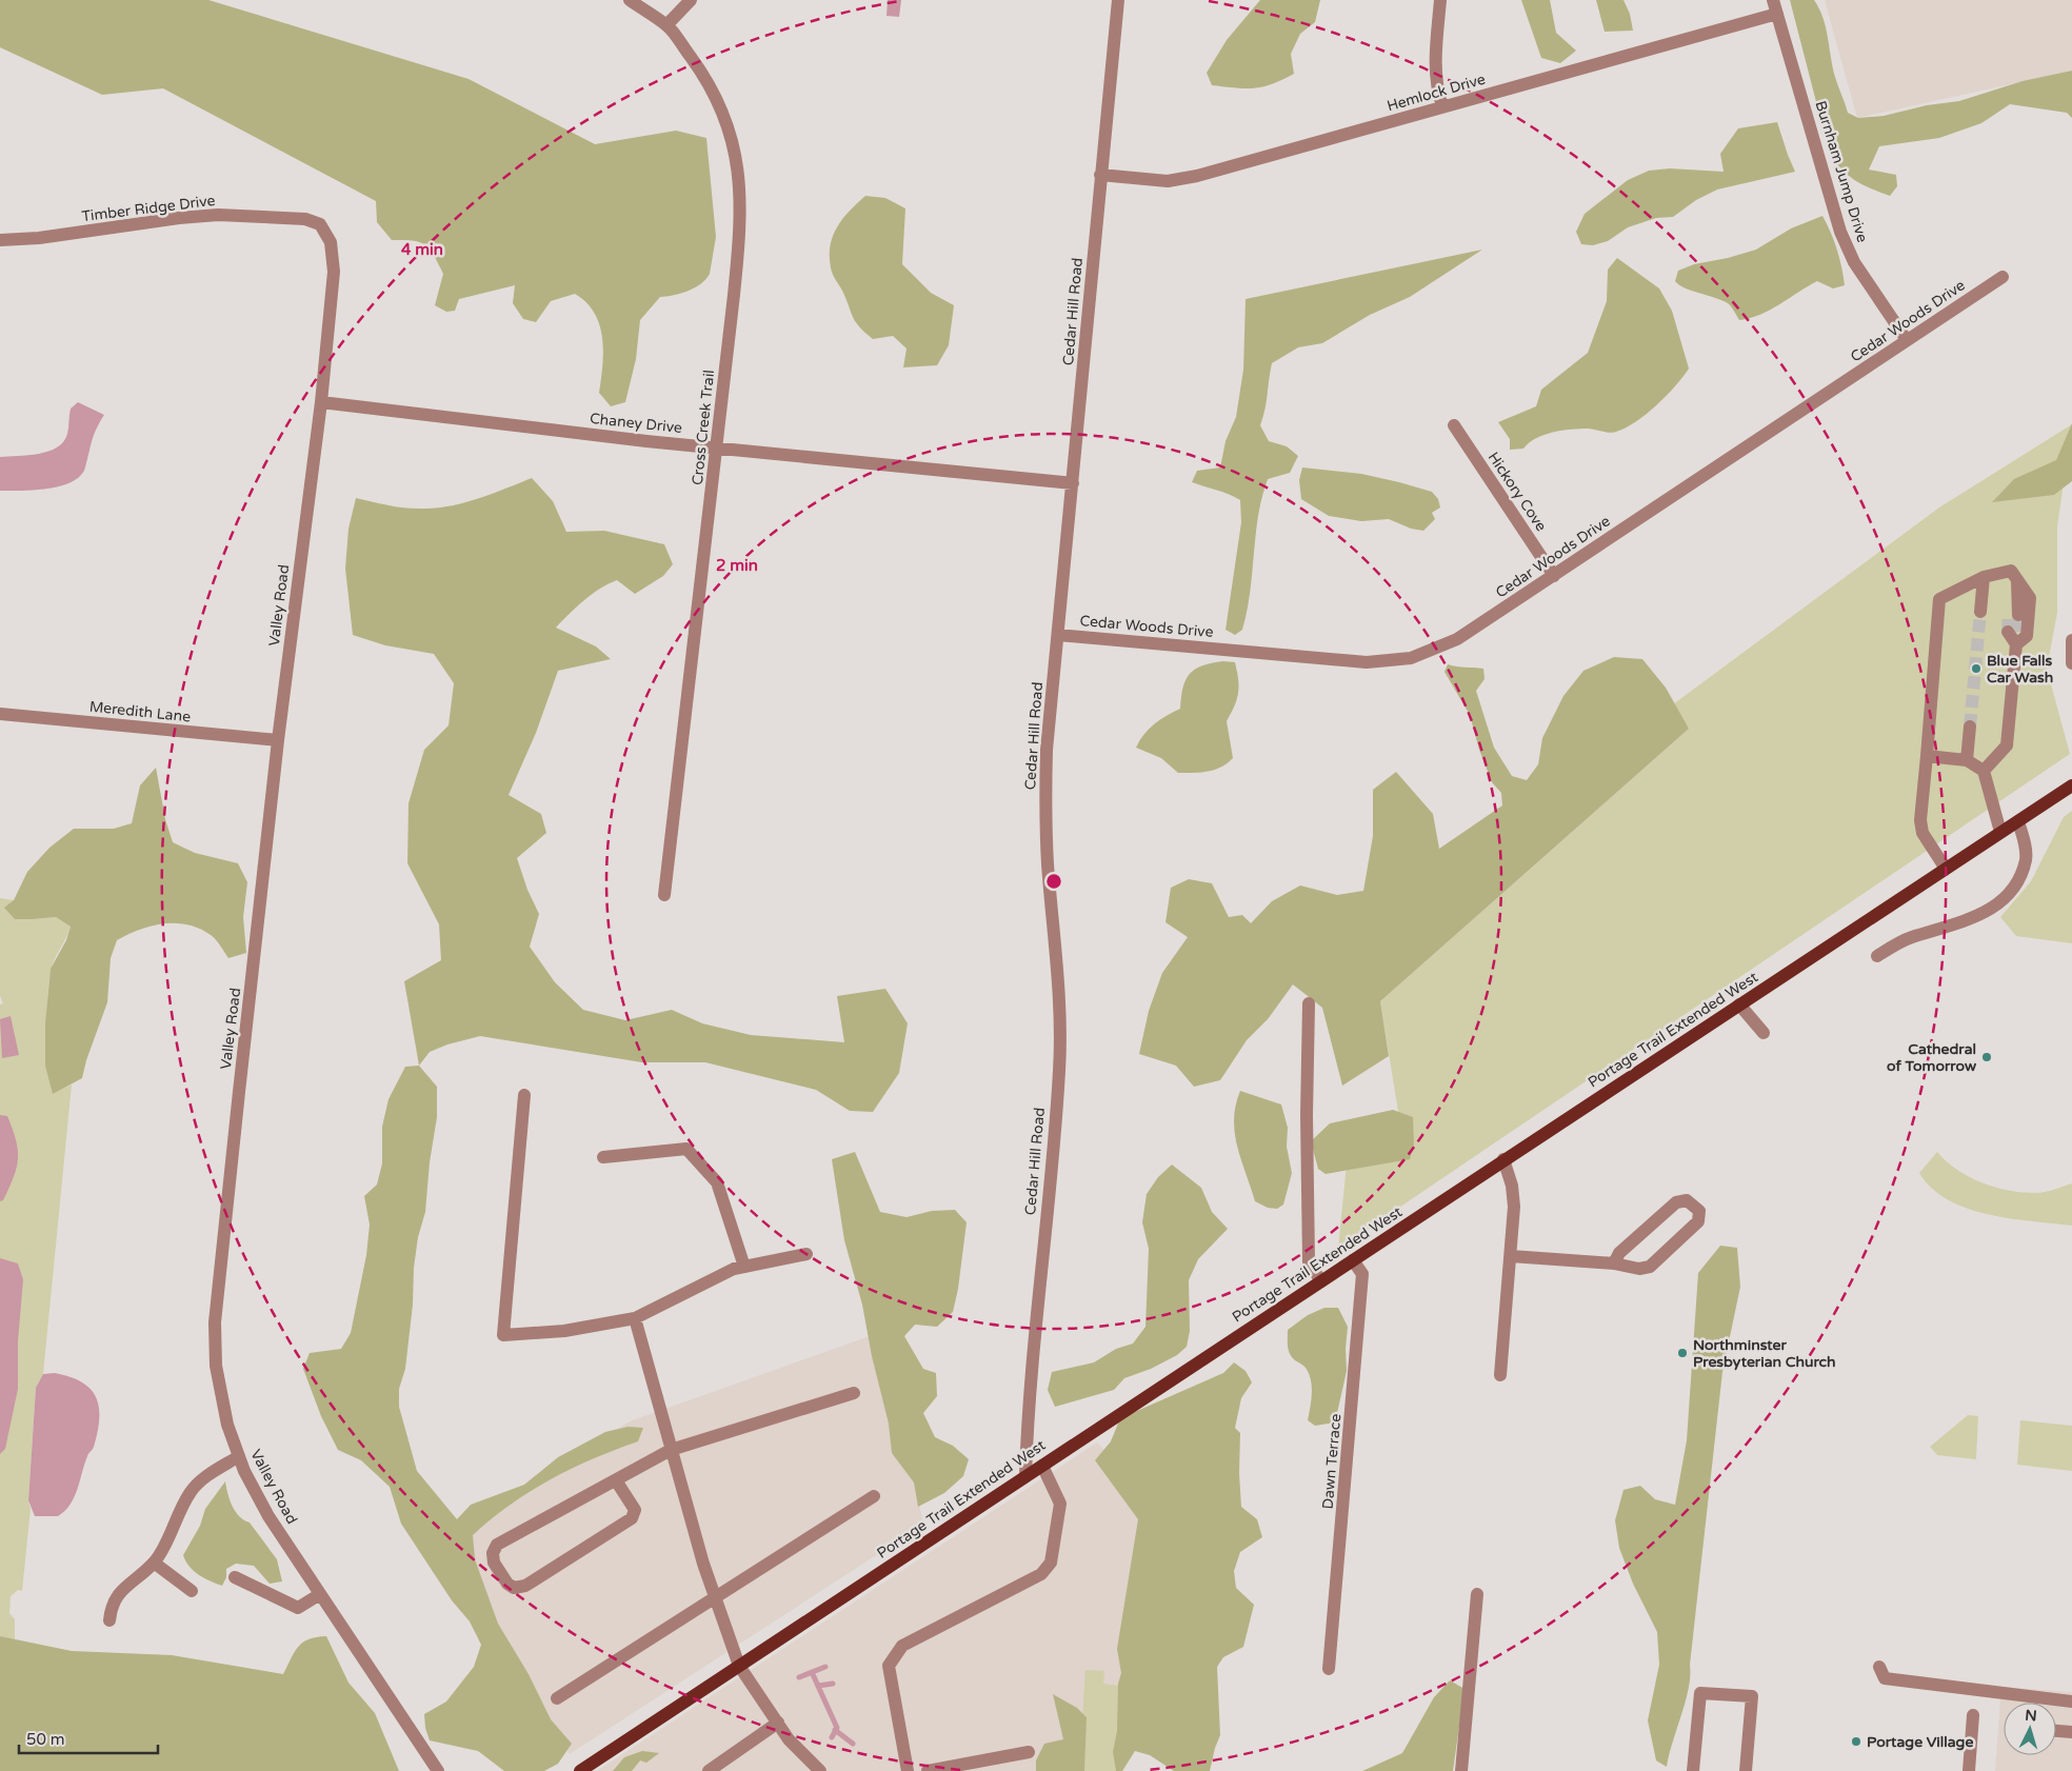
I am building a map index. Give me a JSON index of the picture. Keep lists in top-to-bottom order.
{
  "streets": {
    "main road": ["Portage Trail Extended West"],
    "street": [
      "Hemlock Drive",
      "Burnham Jump Drive",
      "Timber Ridge Drive",
      "Cedar Hill Road",
      "Cedar Woods Drive",
      "Chaney Drive",
      "Cross Creek Trail",
      "Hickory Cove",
      "Valley Road",
      "Meredith Lane",
      "Dawn Terrace"
    ]
  },
  "crossings": [
    ["Hemlock Drive", "Burnham Jump Drive"],
    ["Hemlock Drive", "Cedar Hill Road"],
    ["Burnham Jump Drive", "Cedar Woods Drive"],
    ["Timber Ridge Drive", "Valley Road"],
    ["Cedar Hill Road", "Cedar Woods Drive"],
    ["Cedar Hill Road", "Chaney Drive"],
    ["Cedar Hill Road", "Portage Trail Extended West"],
    ["Cedar Woods Drive", "Hickory Cove"],
    ["Chaney Drive", "Cross Creek Trail"],
    ["Chaney Drive", "Valley Road"],
    ["Valley Road", "Meredith Lane"],
    ["Portage Trail Extended West", "Dawn Terrace"]
  ],
  "places": [
    "Blue Falls Car Wash",
    "Cathedral of Tomorrow",
    "Northminster Presbyterian Church",
    "Portage Village"
  ],
  "scale_bar": "50 m",
  "north": "top",
  "rings": ["4 min", "2 min"]
}
